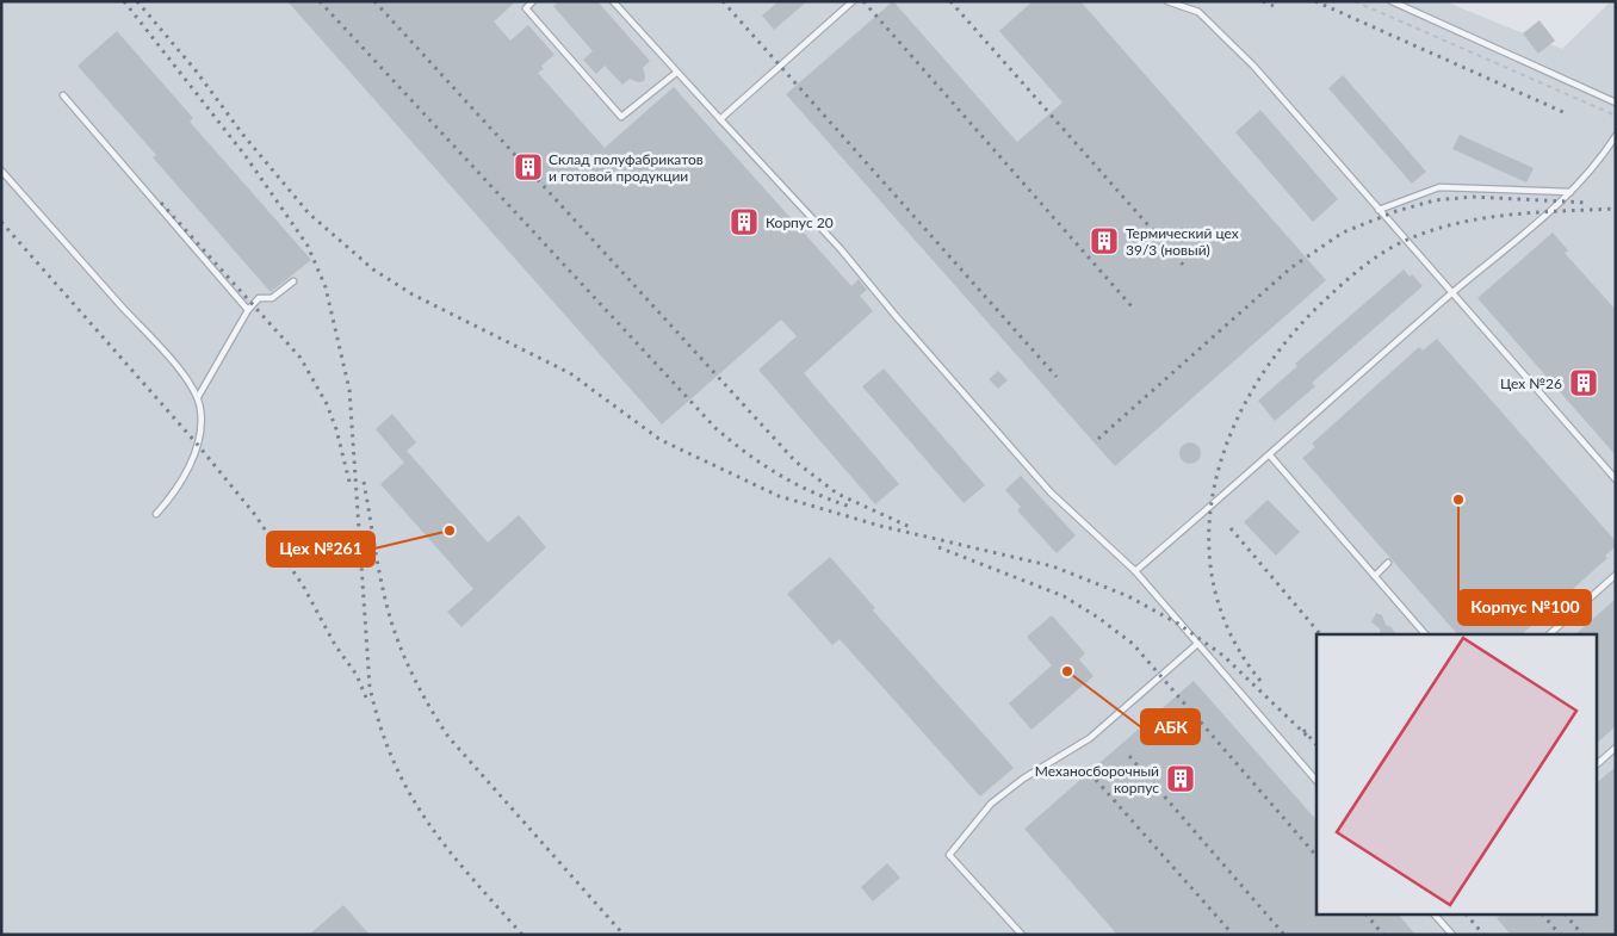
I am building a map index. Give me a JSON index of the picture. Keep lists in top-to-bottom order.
{
  "places": {
    "building": [
      "Склад полуфабрикатов и готовой продукции",
      "Корпус 20",
      "Термический цех 39/3 (новый)",
      "Цех №26",
      "Механосборочный корпус"
    ],
    "other": ["Корпус №100", "Цех №261", "АБК"]
  }
}
